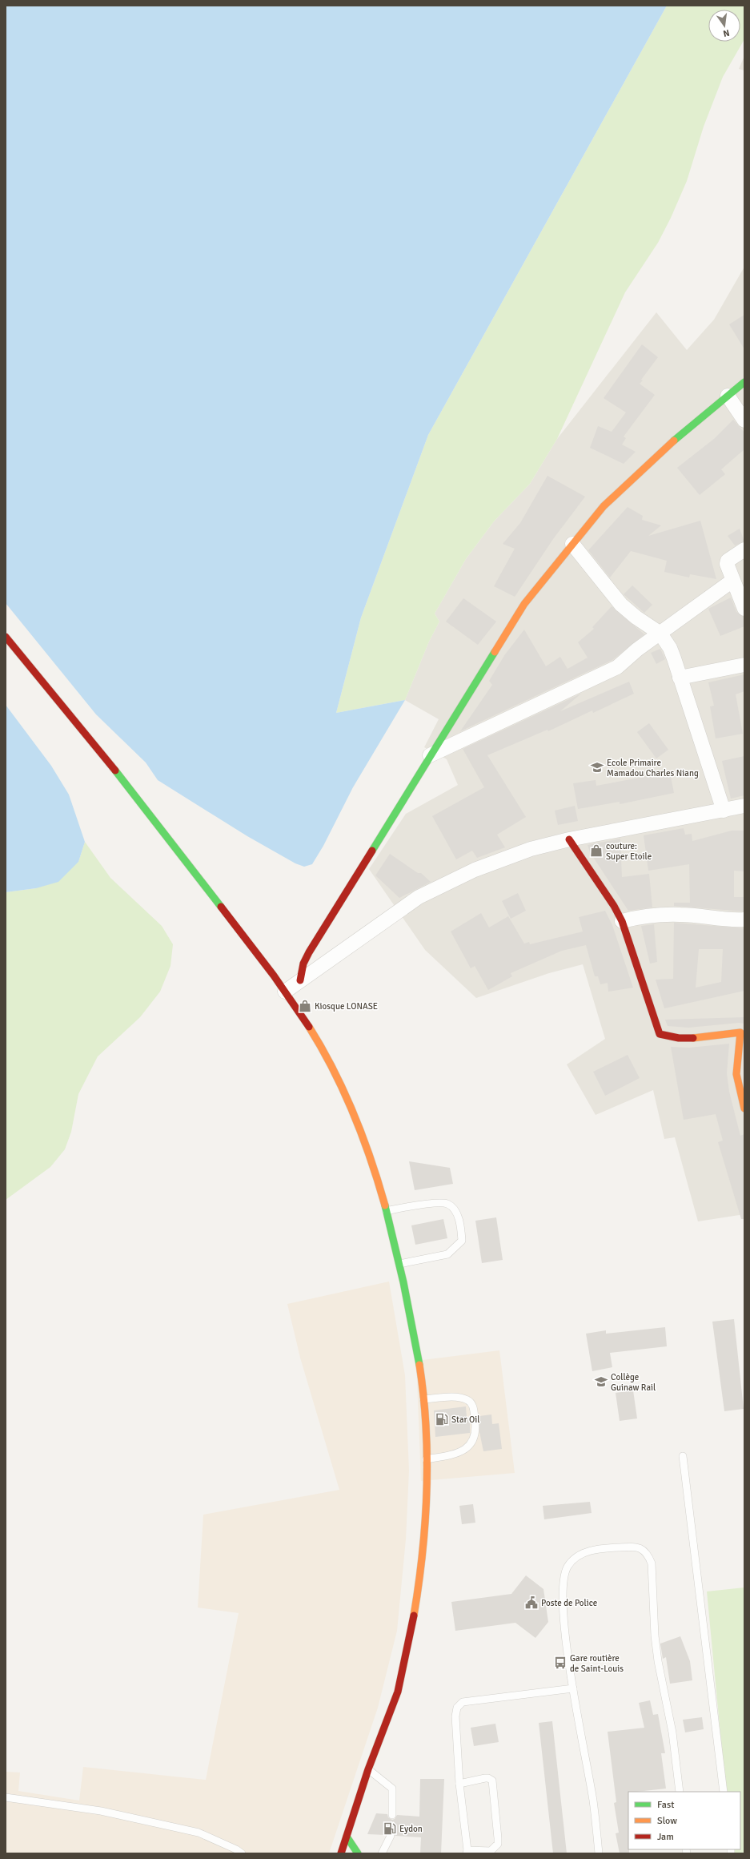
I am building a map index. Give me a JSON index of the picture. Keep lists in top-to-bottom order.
{
  "places": {
    "school or university": ["Ecole Primaire Mamadou Charles Niang", "Collège Guinaw Rail"],
    "shop": ["couture: Super Etoile", "Kiosque LONASE"],
    "fuel station": ["Star Oil", "Eydon"],
    "public building": ["Poste de Police"],
    "bus stop": ["Gare routière de Saint-Louis"]
  },
  "legend": ["Fast", "Slow", "Jam"],
  "north": "bottom"
}
